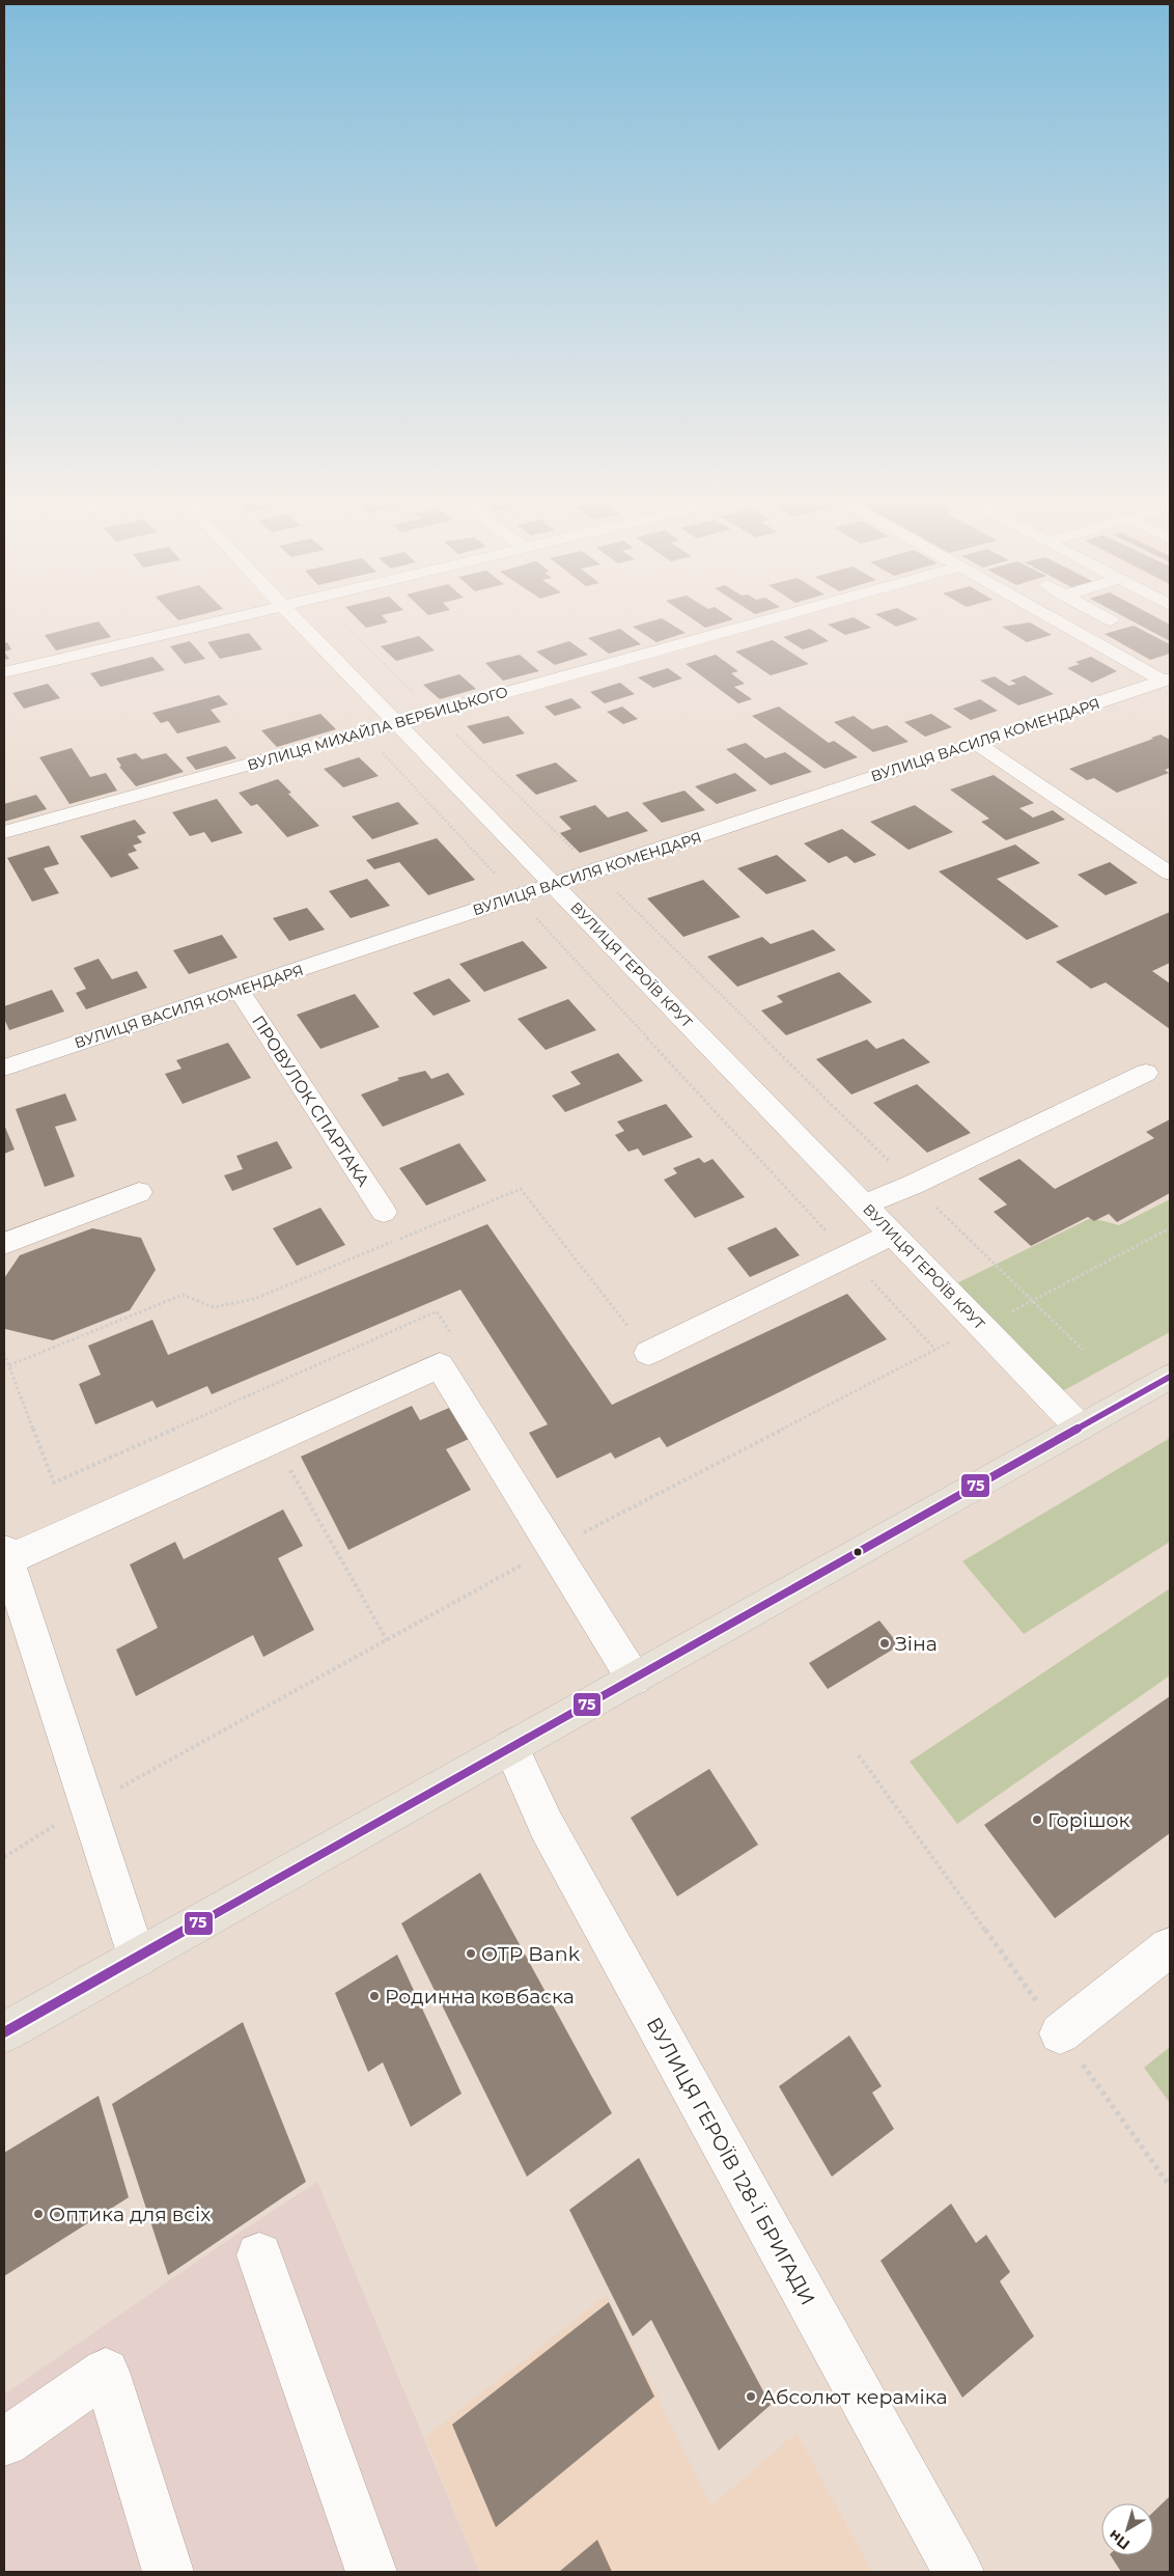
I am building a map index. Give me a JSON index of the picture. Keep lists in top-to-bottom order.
{
  "streets": {
    "street": [
      "ВУЛИЦЯ МИХАЙЛА ВЕРБИЦЬКОГО",
      "ВУЛИЦЯ ВАСИЛЯ КОМЕНДАРЯ",
      "ВУЛИЦЯ ГЕРОЇВ КРУТ",
      "ПРОВУЛОК СПАРТАКА",
      "ВУЛИЦЯ ГЕРОЇВ 128-Ї БРИГАДИ"
    ]
  },
  "crossings": [
    ["ВУЛИЦЯ МИХАЙЛА ВЕРБИЦЬКОГО", "ВУЛИЦЯ ГЕРОЇВ КРУТ"],
    ["ВУЛИЦЯ ВАСИЛЯ КОМЕНДАРЯ", "ВУЛИЦЯ ГЕРОЇВ КРУТ"],
    ["ВУЛИЦЯ ВАСИЛЯ КОМЕНДАРЯ", "ПРОВУЛОК СПАРТАКА"]
  ],
  "places": [
    "Зіна",
    "Горішок",
    "OTP Bank",
    "Родинна ковбаска",
    "Оптика для всіх",
    "Абсолют кераміка"
  ],
  "lines": ["transit line 75"],
  "north": "bottom left"
}
